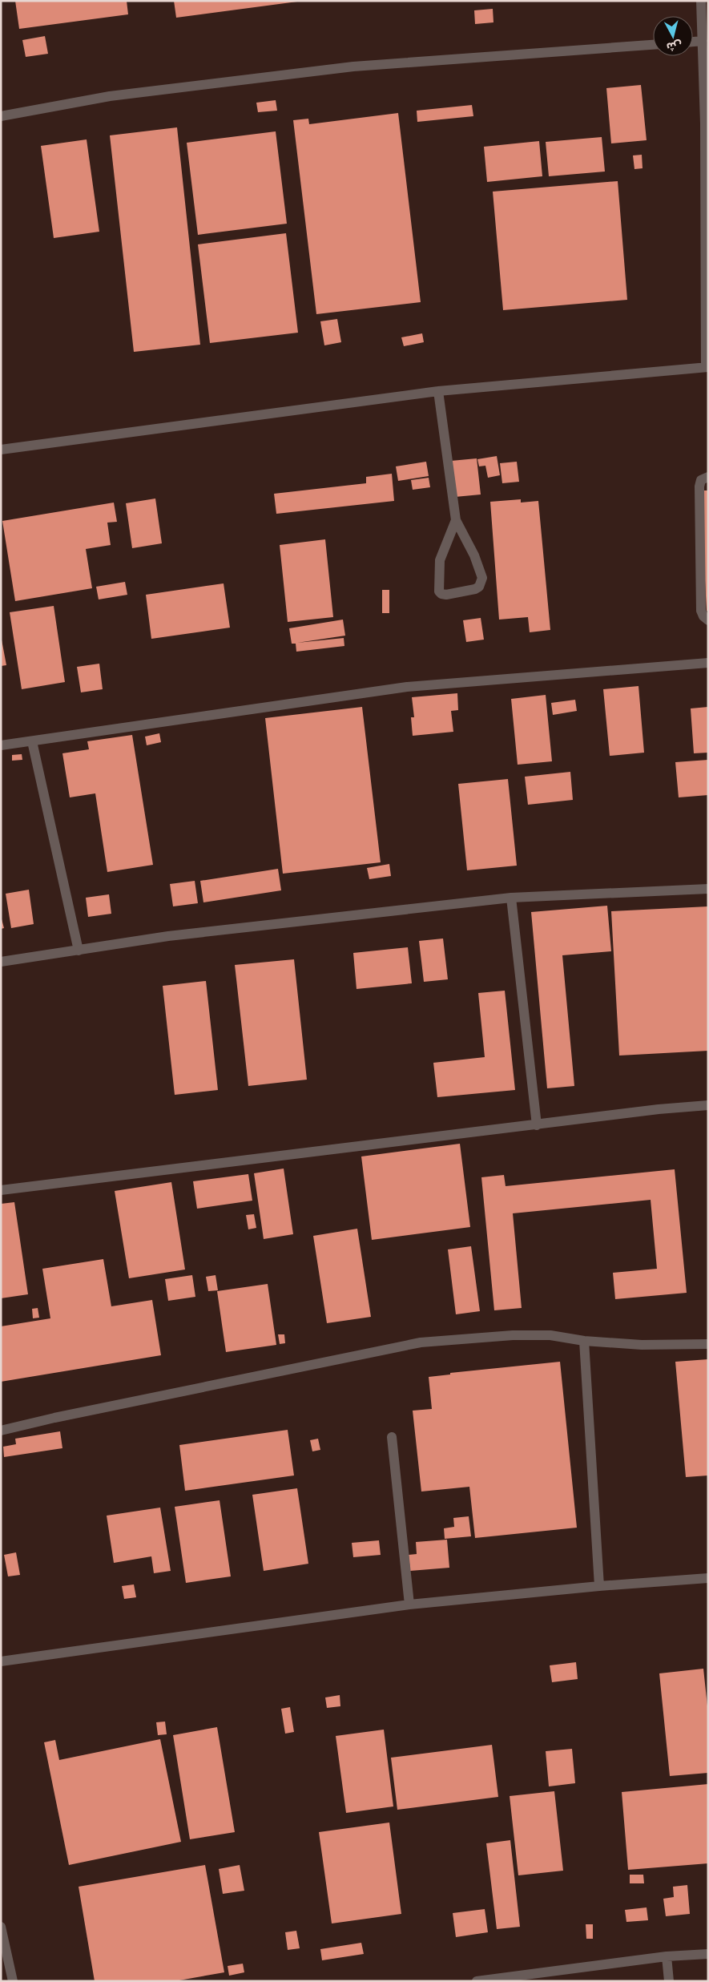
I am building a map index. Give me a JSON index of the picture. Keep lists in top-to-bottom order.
{
  "north": "bottom"
}
